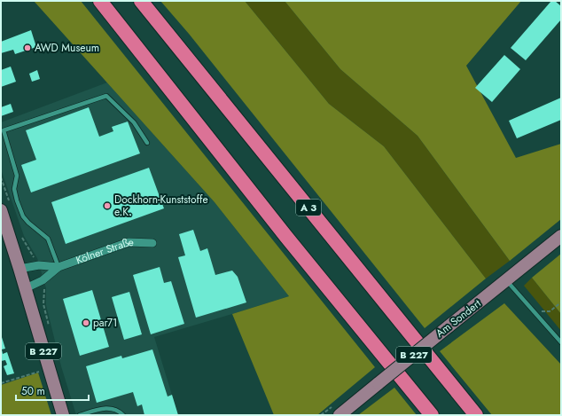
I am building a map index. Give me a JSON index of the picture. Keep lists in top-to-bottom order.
{
  "streets": {
    "highway": ["A 3"],
    "main road": ["Am Sondert", "B 227"],
    "street": ["Kölner Straße"]
  },
  "crossings": [
    ["Kölner Straße", "B 227"]
  ],
  "places": ["AWD Museum", "Dockhorn-Kunststoffe e.K.", "par71"],
  "scale_bar": "50 m"
}
